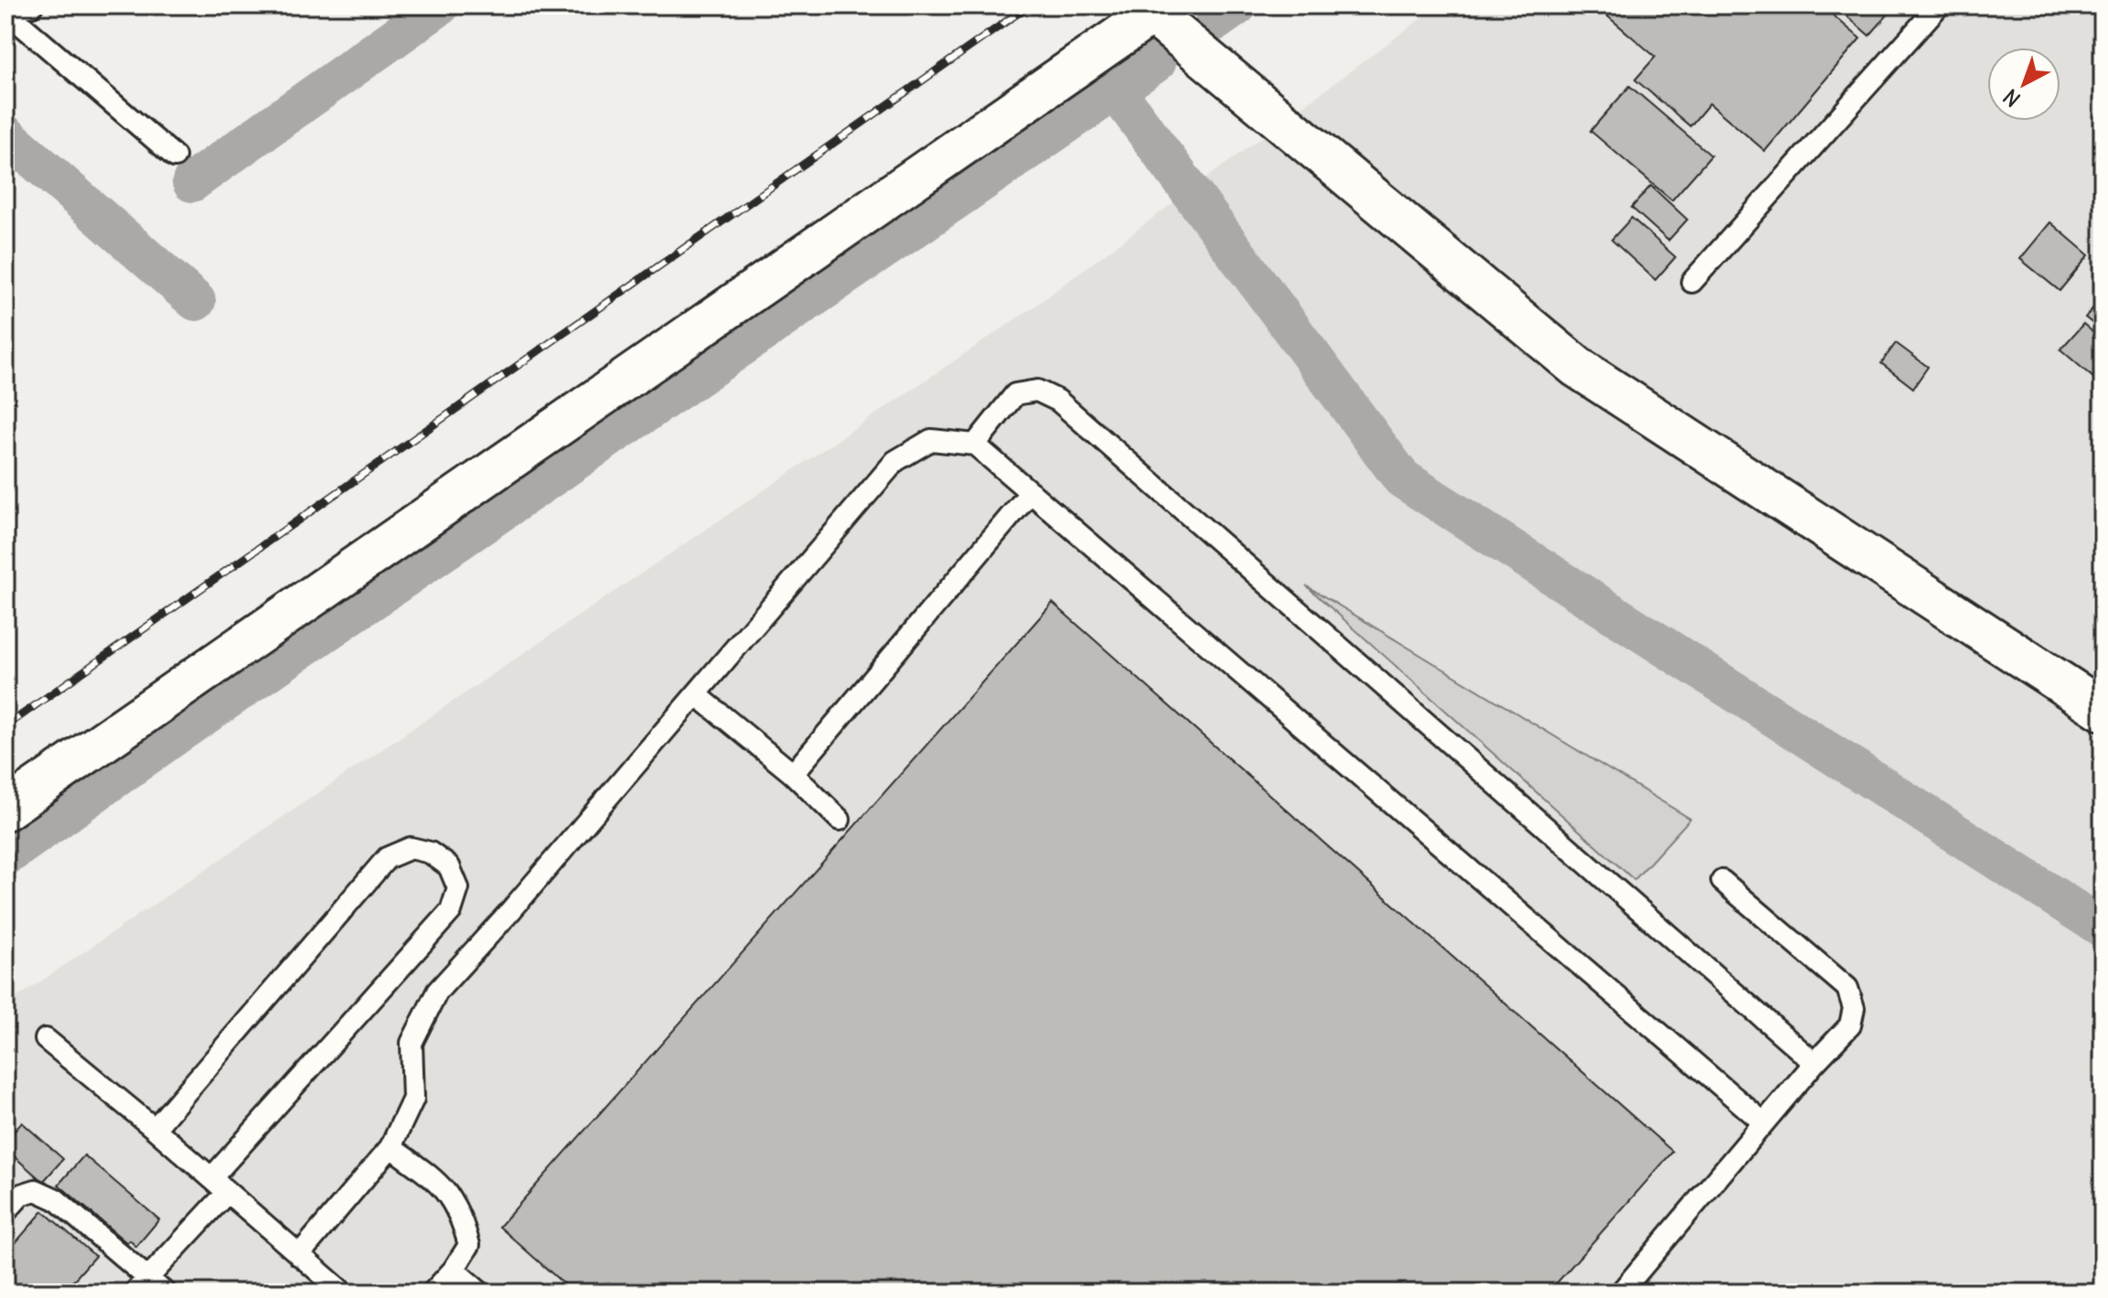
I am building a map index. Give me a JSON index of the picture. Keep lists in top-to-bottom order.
{
  "north": "bottom left"
}
